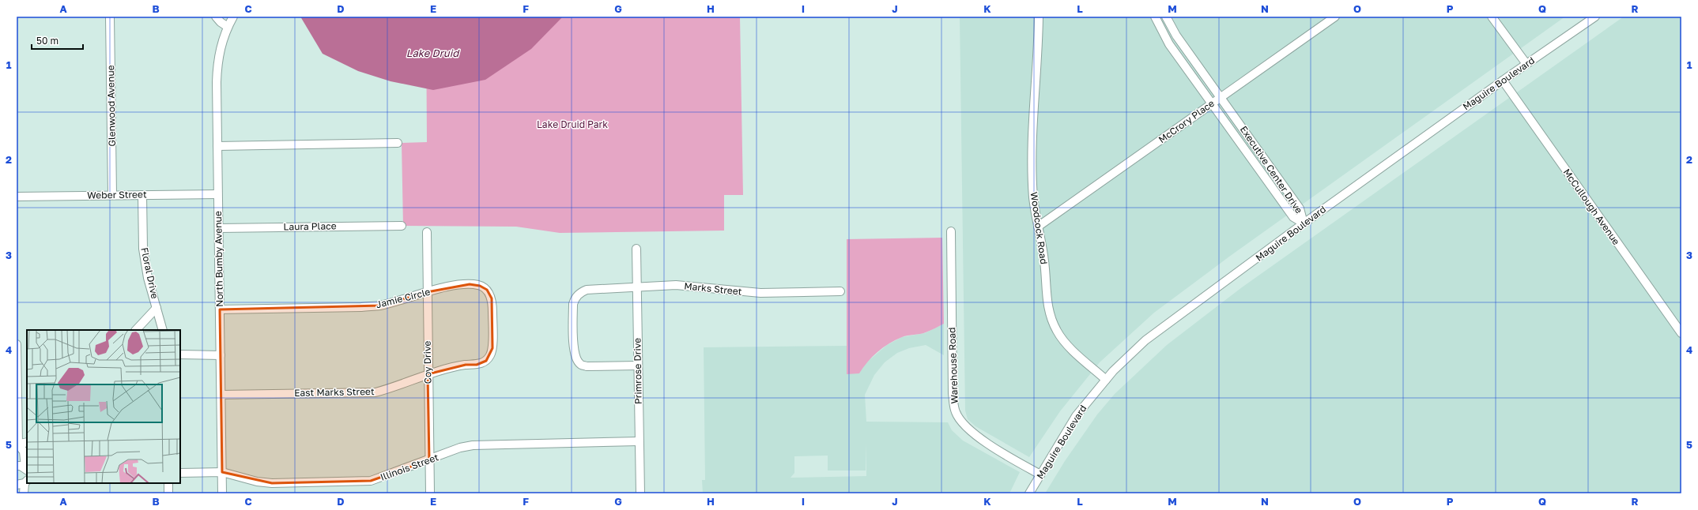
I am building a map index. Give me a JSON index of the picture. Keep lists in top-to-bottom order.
{
  "streets": {
    "street": [
      "Maguire Boulevard",
      "Glenwood Avenue",
      "McCrory Place",
      "Executive Center Drive",
      "Weber Street",
      "McCullough Avenue",
      "Laura Place",
      "Woodcock Road",
      "North Bumby Avenue",
      "Floral Drive",
      "Marks Street",
      "Jamie Circle",
      "Coy Drive",
      "Warehouse Road",
      "Primrose Drive",
      "East Marks Street",
      "Illinois Street"
    ]
  },
  "crossings": [
    ["Maguire Boulevard", "Executive Center Drive"],
    ["Maguire Boulevard", "McCullough Avenue"],
    ["Maguire Boulevard", "Woodcock Road"],
    ["Maguire Boulevard", "Warehouse Road"],
    ["Glenwood Avenue", "Weber Street"],
    ["McCrory Place", "Executive Center Drive"],
    ["McCrory Place", "Woodcock Road"],
    ["Weber Street", "North Bumby Avenue"],
    ["Weber Street", "Floral Drive"],
    ["Laura Place", "North Bumby Avenue"],
    ["North Bumby Avenue", "Jamie Circle"],
    ["North Bumby Avenue", "East Marks Street"],
    ["North Bumby Avenue", "Illinois Street"],
    ["Marks Street", "Primrose Drive"],
    ["Jamie Circle", "Coy Drive"],
    ["Jamie Circle", "East Marks Street"],
    ["Coy Drive", "East Marks Street"],
    ["Coy Drive", "Illinois Street"],
    ["Primrose Drive", "Illinois Street"]
  ],
  "water": ["Lake Druid"],
  "parks": ["Lake Druid Park"],
  "scale_bar": "50 m",
  "grid": {
    "columns": [
      "A",
      "B",
      "C",
      "D",
      "E",
      "F",
      "G",
      "H",
      "I",
      "J",
      "K",
      "L",
      "M",
      "N",
      "O",
      "P",
      "Q",
      "R"
    ],
    "rows": [
      "1",
      "2",
      "3",
      "4",
      "5"
    ]
  }
}
